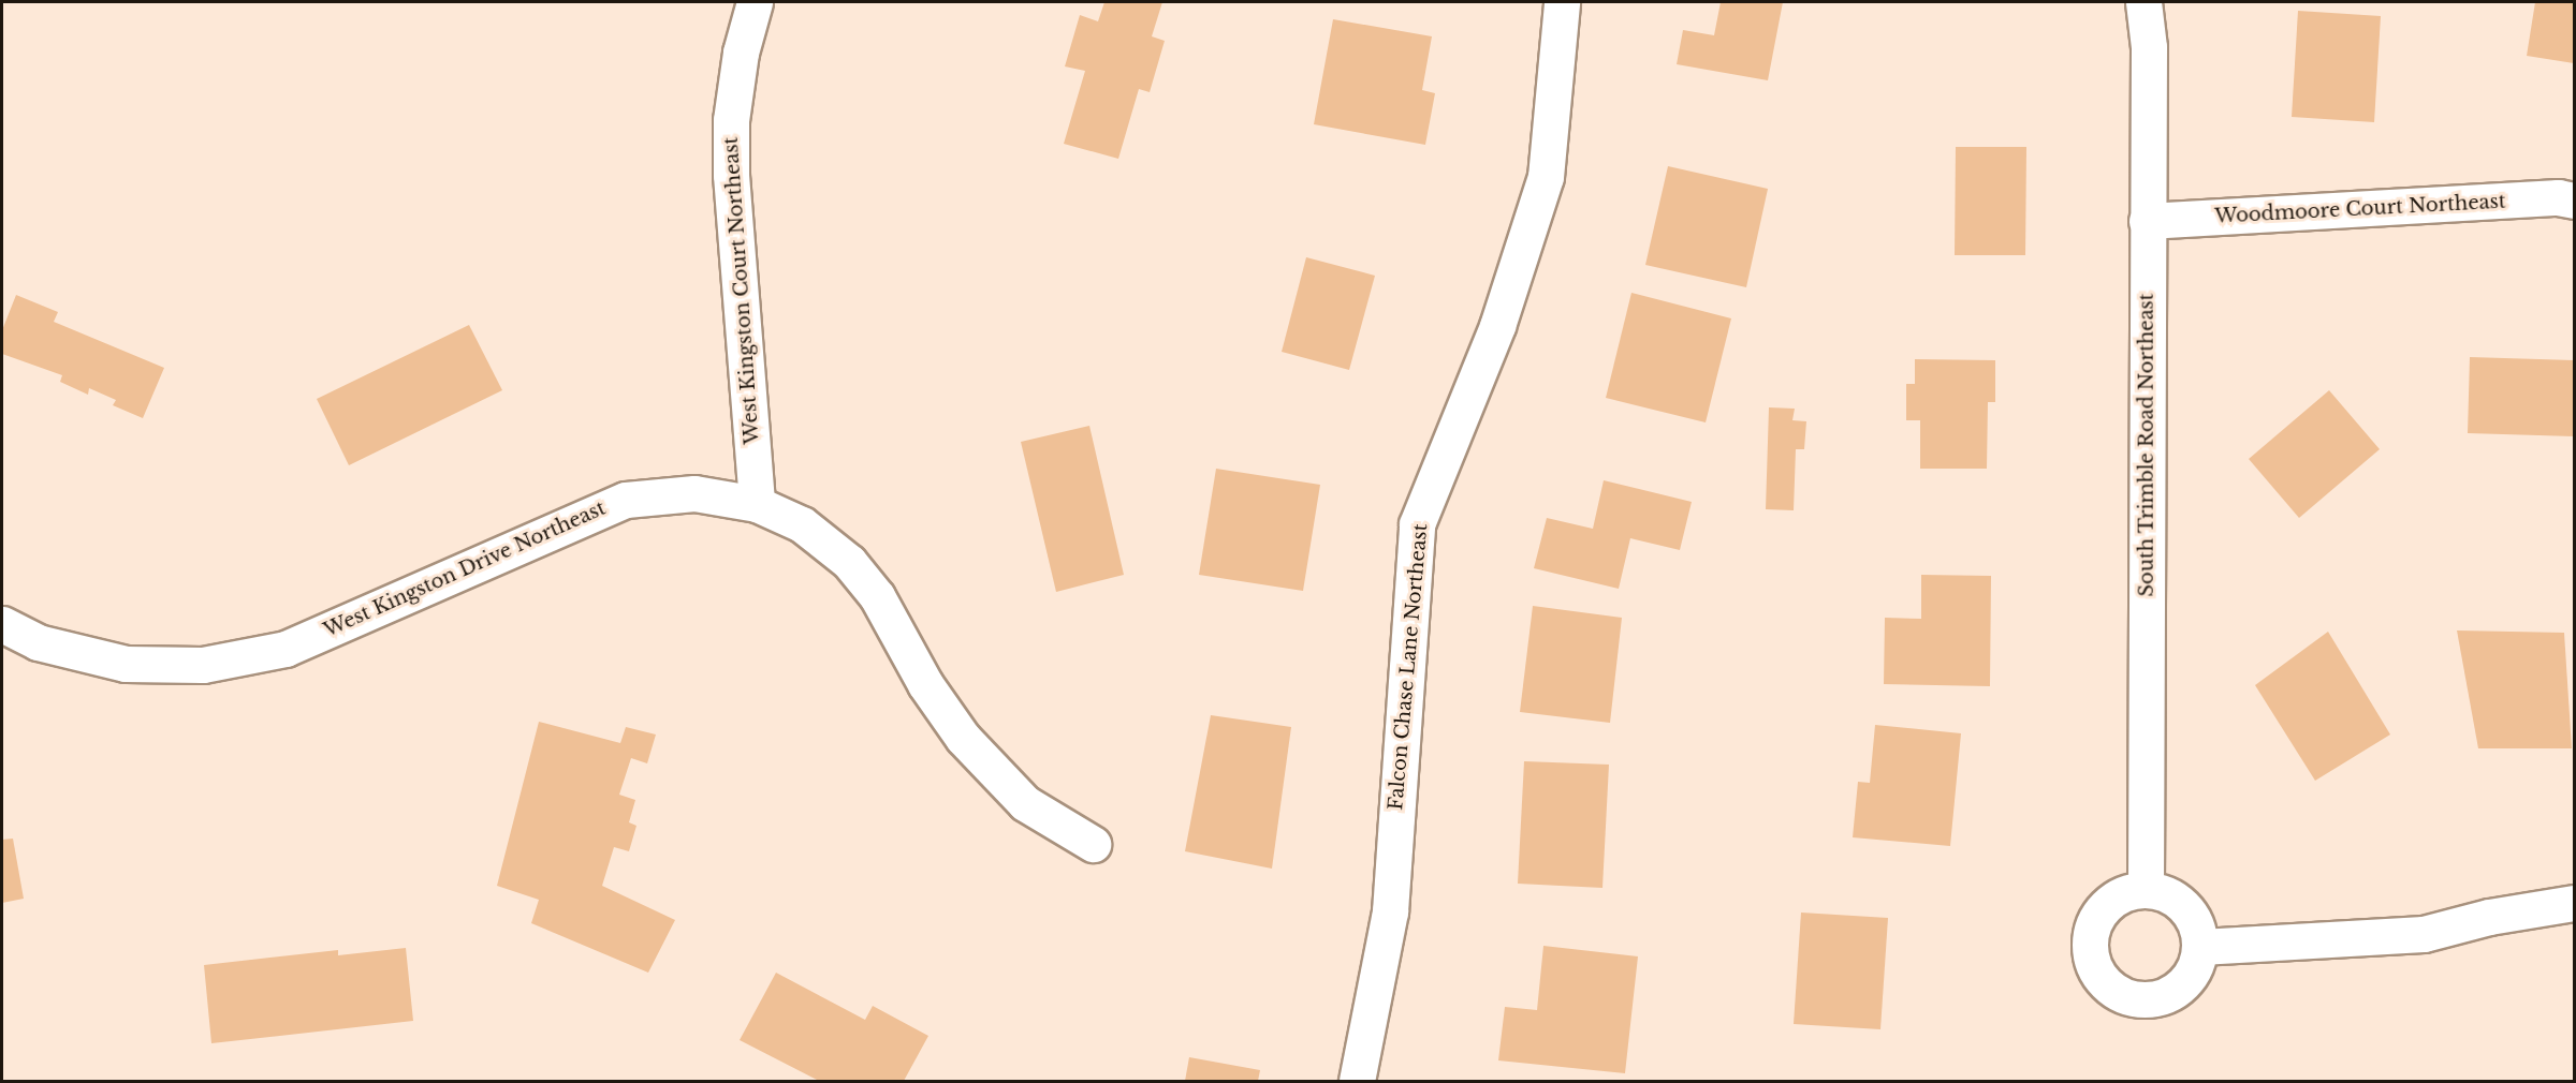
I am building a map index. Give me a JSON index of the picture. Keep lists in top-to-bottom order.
{
  "streets": {
    "street": [
      "Woodmoore Court Northeast",
      "West Kingston Court Northeast",
      "South Trimble Road Northeast",
      "West Kingston Drive Northeast",
      "Falcon Chase Lane Northeast"
    ]
  },
  "crossings": [
    ["Woodmoore Court Northeast", "South Trimble Road Northeast"],
    ["West Kingston Court Northeast", "West Kingston Drive Northeast"]
  ]
}
